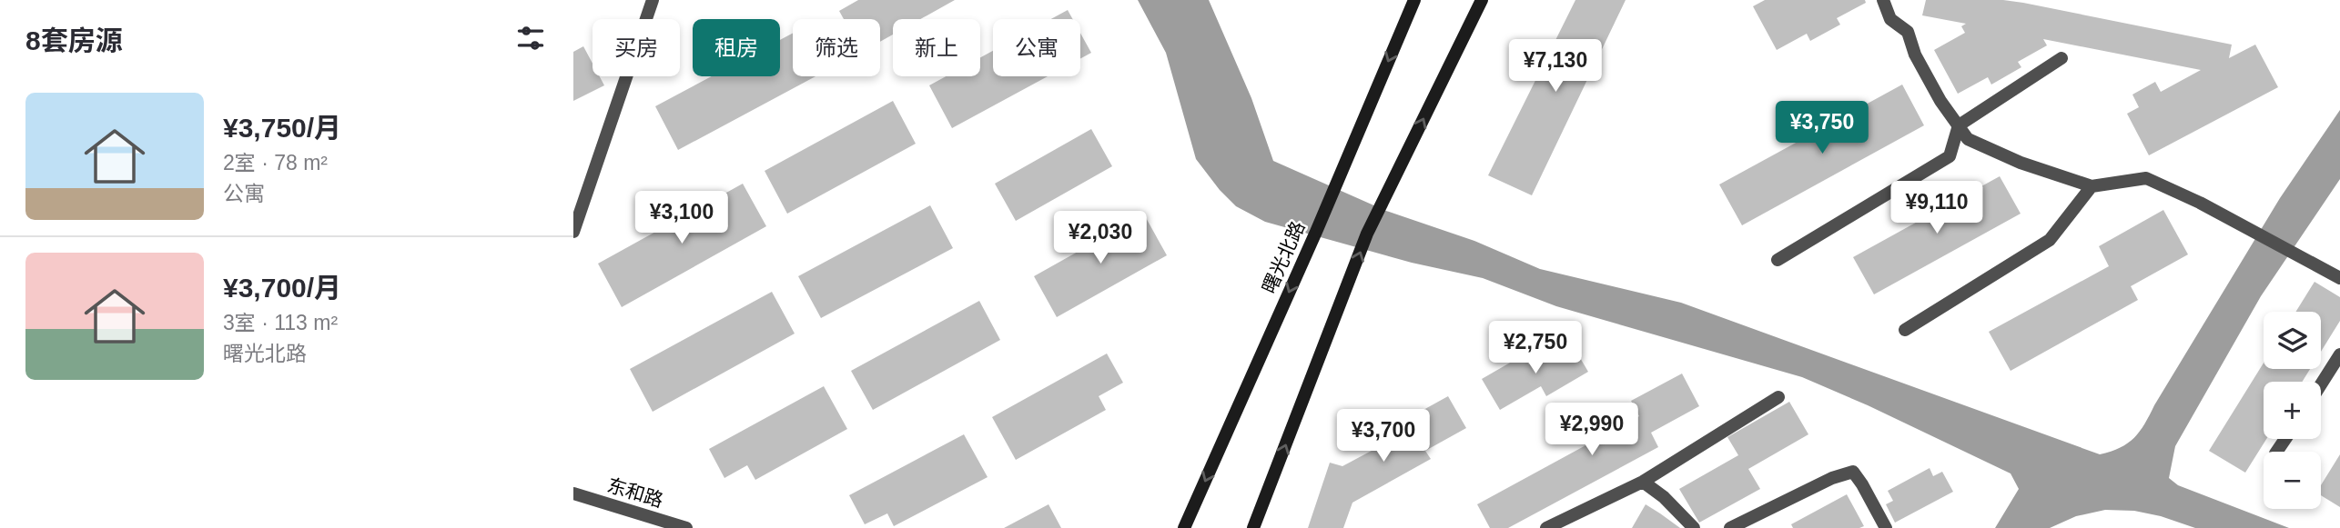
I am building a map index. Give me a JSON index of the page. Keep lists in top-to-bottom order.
{
  "streets": {
    "main road": ["曙光北路"],
    "street": ["东和路"]
  },
  "page": {
    "heading": "8套房源",
    "chip": [
      "买房",
      "租房",
      "筛选",
      "新上",
      "公寓"
    ],
    "price": [
      "¥7,130",
      "¥3,750",
      "¥9,110",
      "¥3,100",
      "¥2,030",
      "¥2,750",
      "¥2,990",
      "¥3,700"
    ],
    "list": [
      {
        "name": "¥3,750/月",
        "note": "2室 · 78 m² · 公寓"
      },
      {
        "name": "¥3,700/月",
        "note": "3室 · 113 m² · 曙光北路"
      }
    ],
    "map_buttons": ["+", "−"]
  }
}
